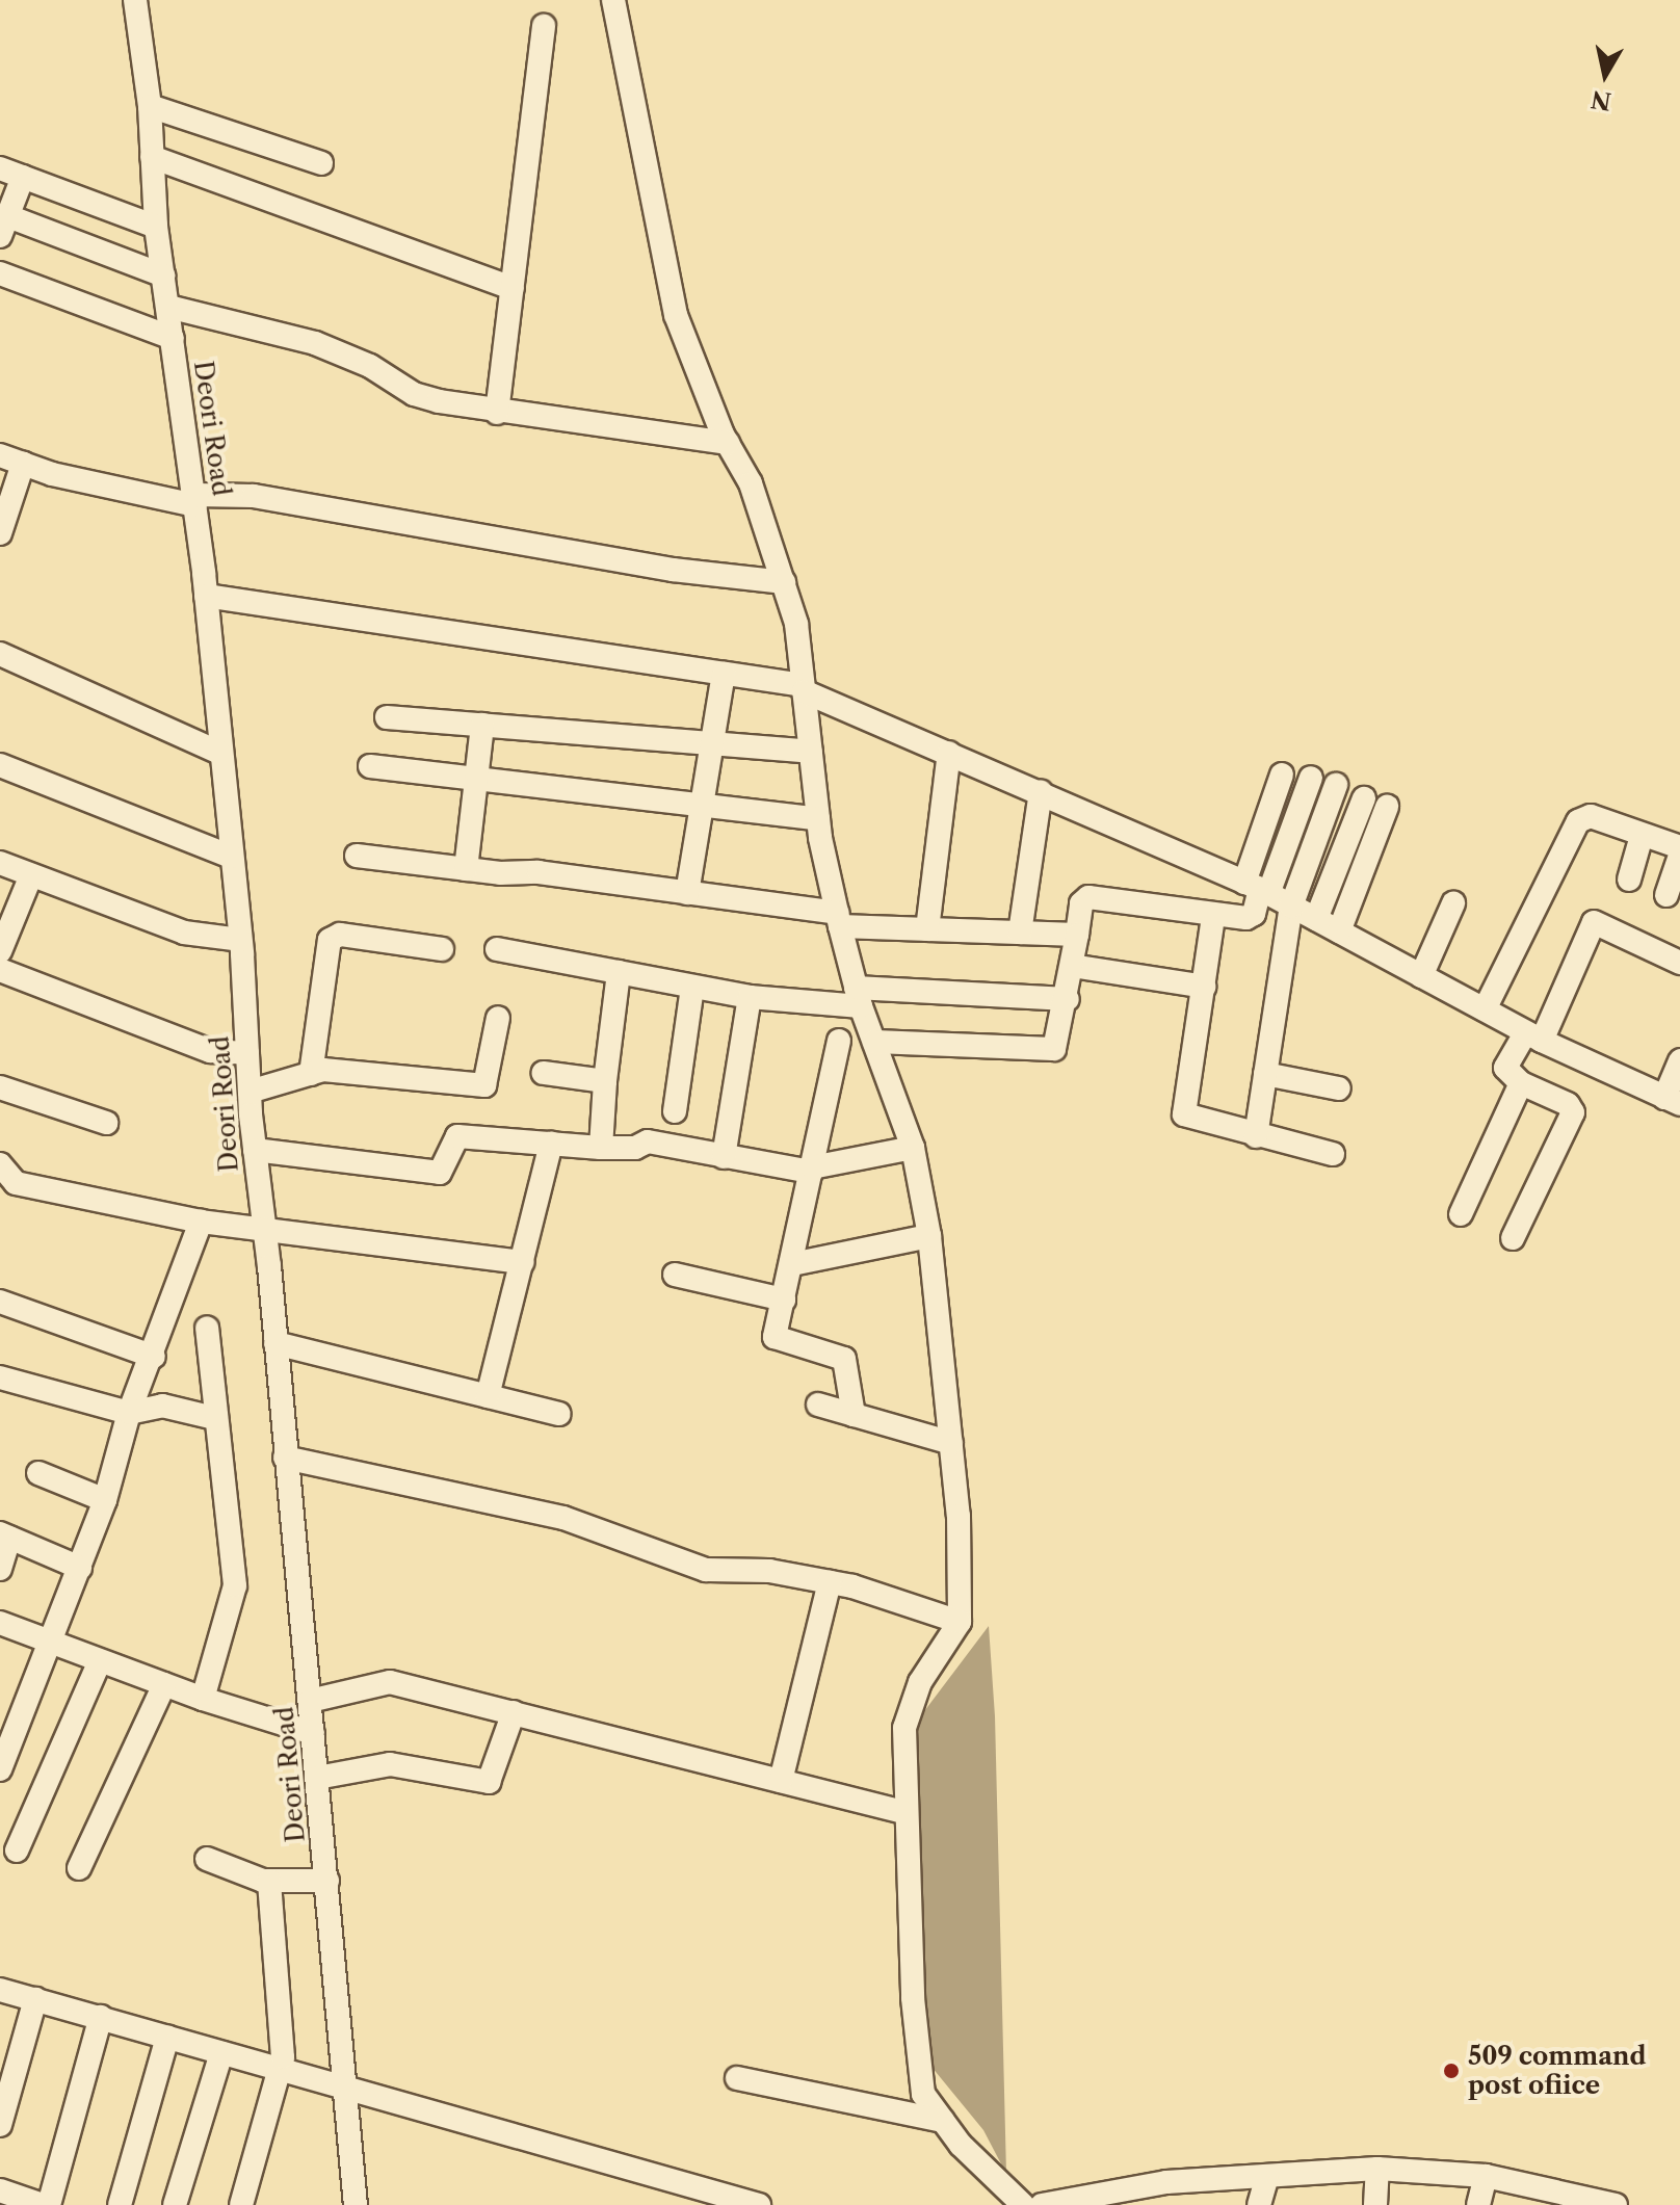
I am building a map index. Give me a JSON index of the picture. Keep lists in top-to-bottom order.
{
  "streets": {
    "street": ["Deori Road"]
  },
  "places": ["509 command post ofiice"],
  "north": "bottom"
}
